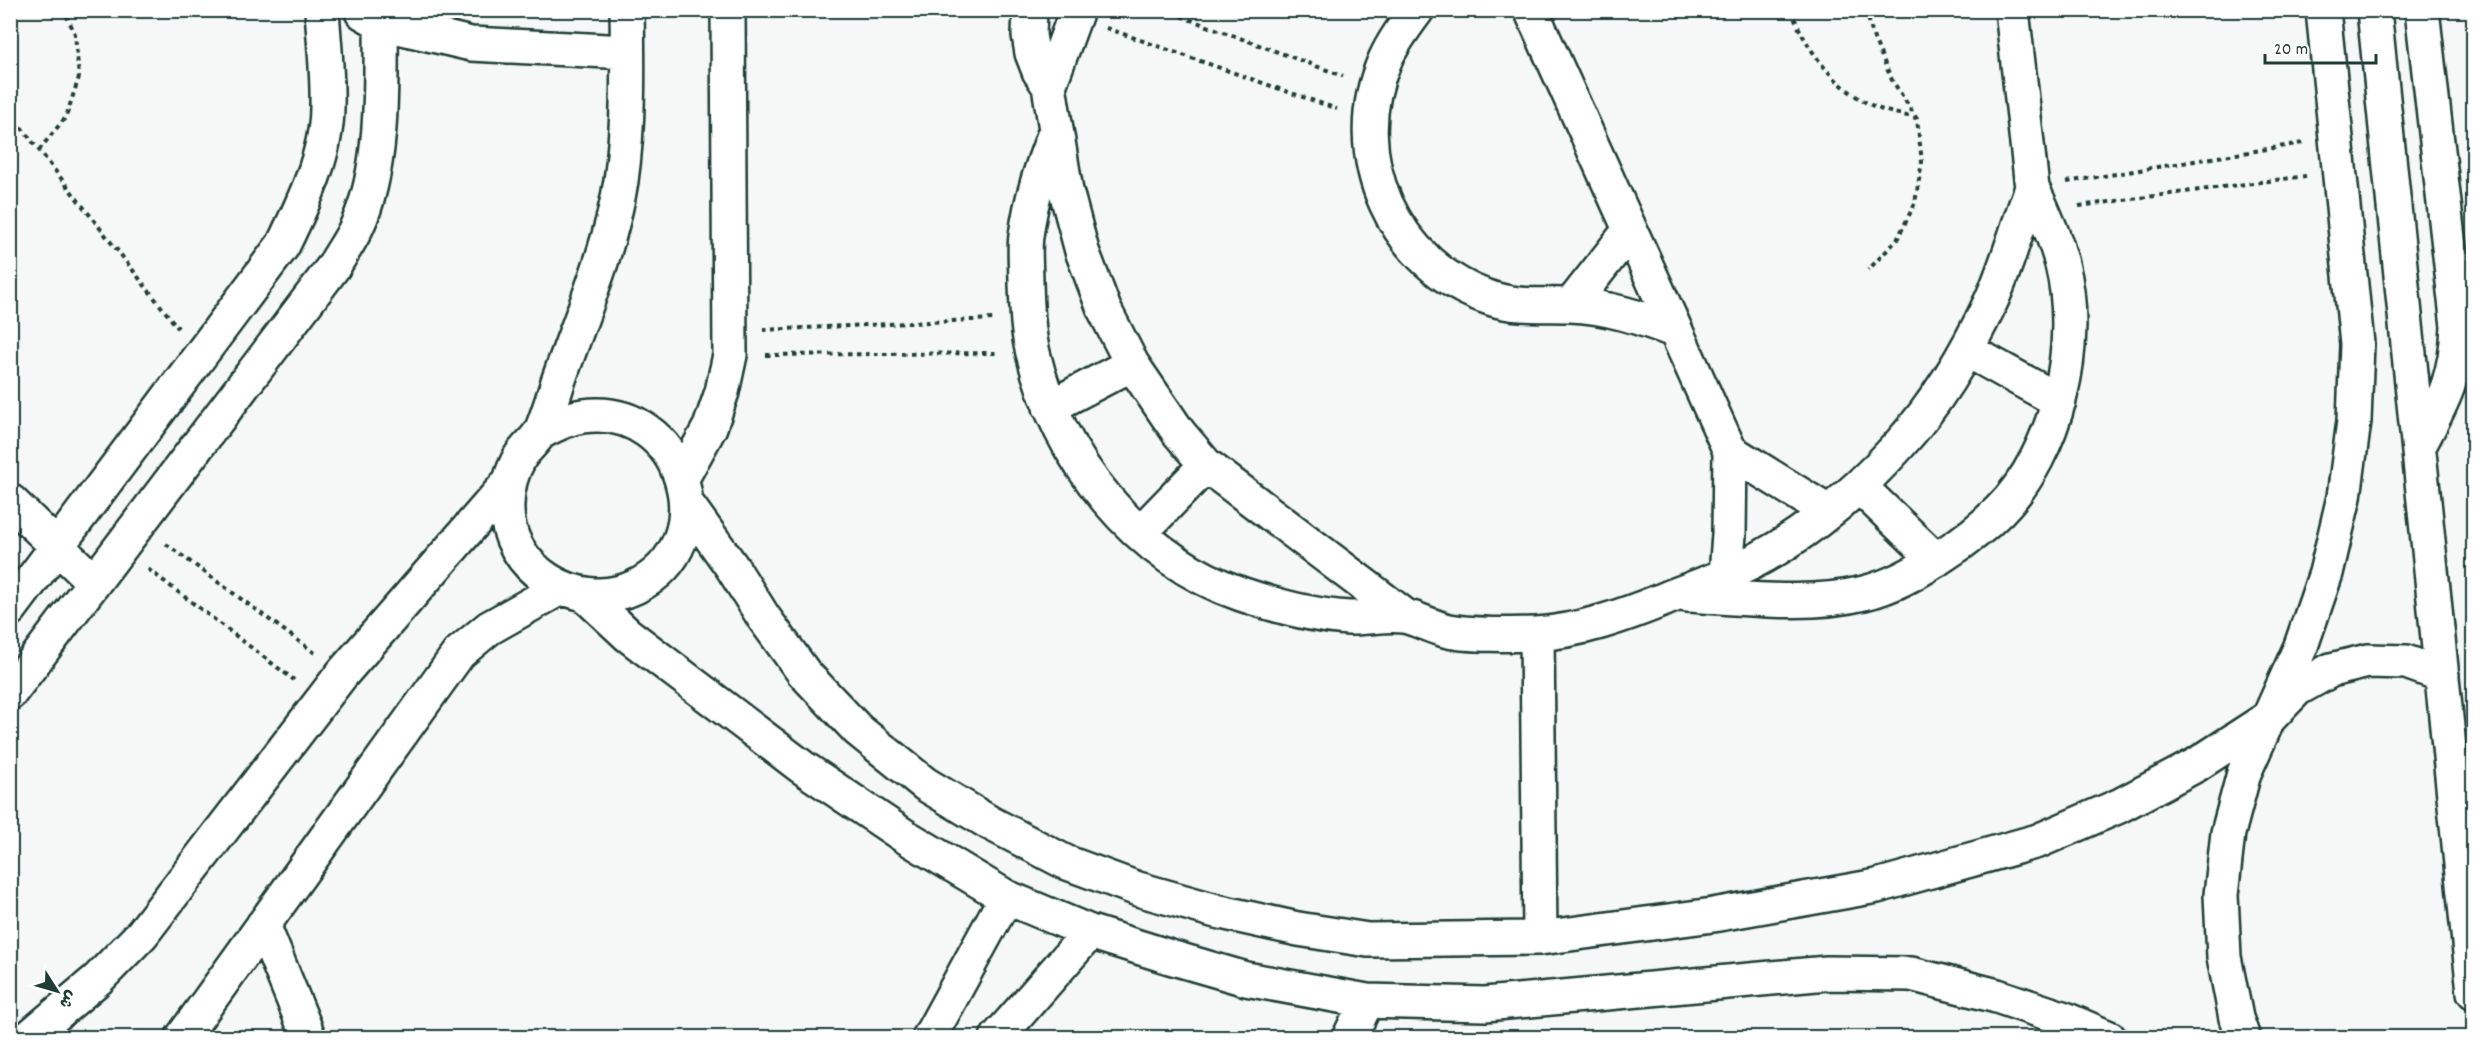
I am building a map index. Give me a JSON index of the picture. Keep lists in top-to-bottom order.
{
  "scale_bar": "20 m",
  "north": "bottom right"
}
